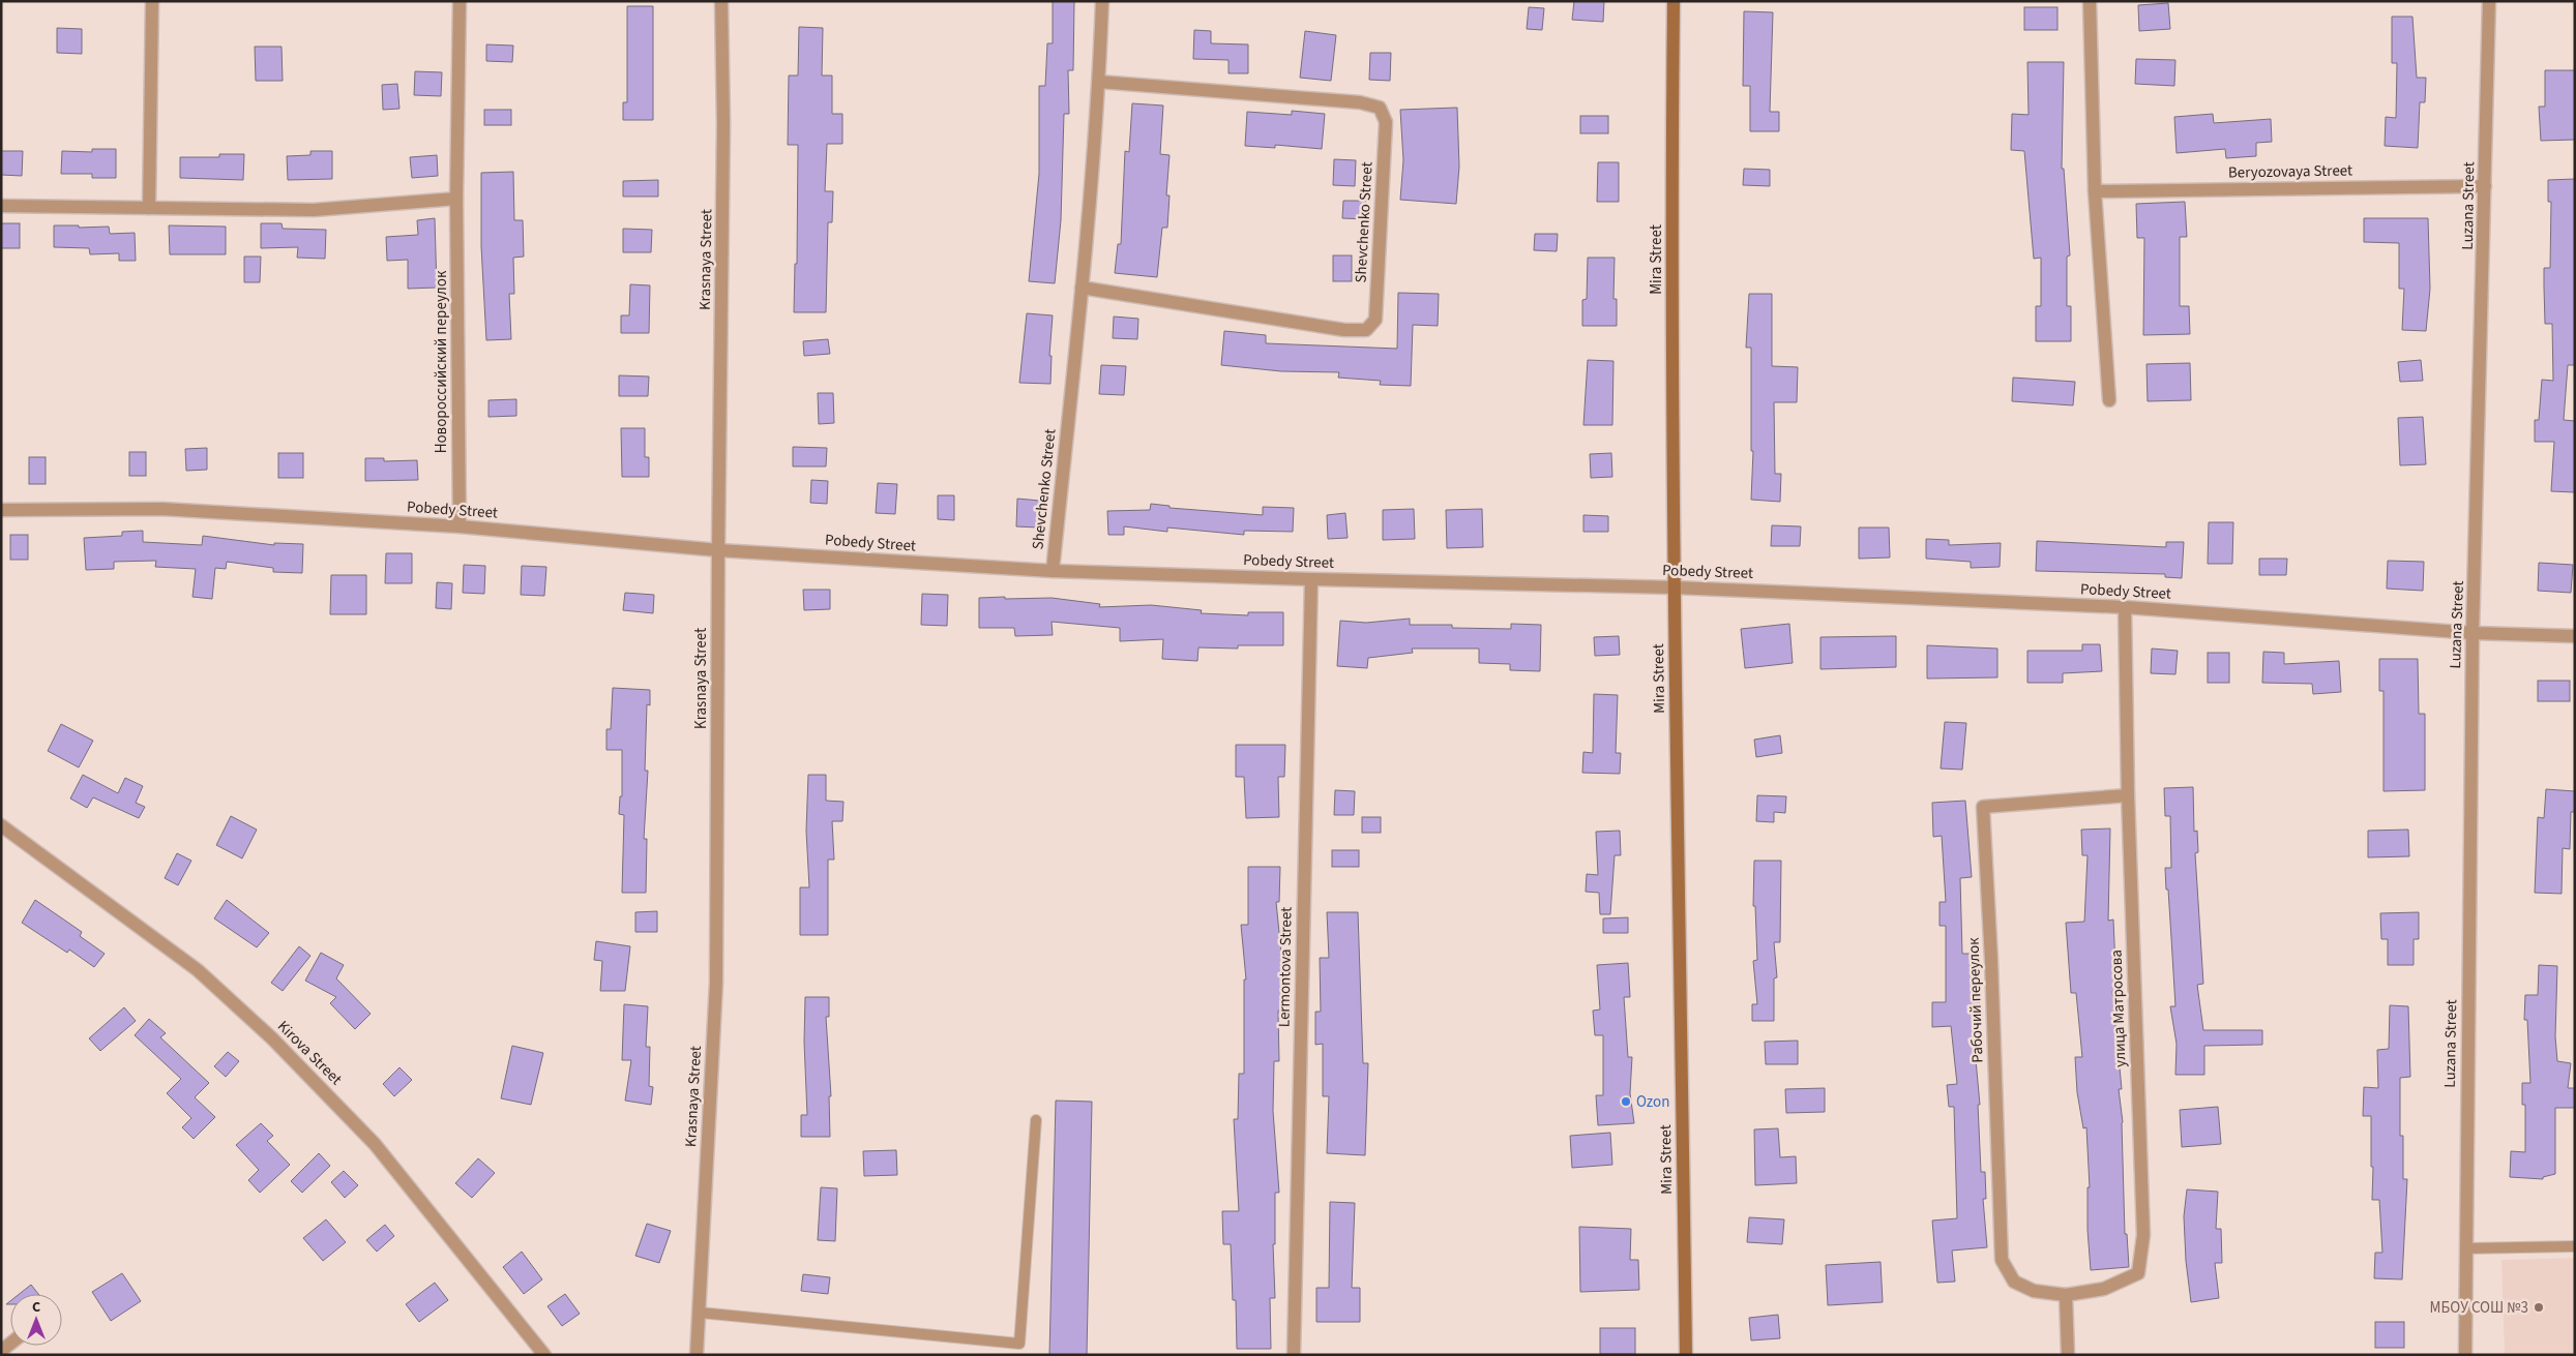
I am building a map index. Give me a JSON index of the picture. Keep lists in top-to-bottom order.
{
  "streets": {
    "main road": ["Mira Street"],
    "street": [
      "Beryozovaya Street",
      "Luzana Street",
      "Shevchenko Street",
      "Krasnaya Street",
      "Новороссийский переулок",
      "Pobedy Street",
      "Lermontova Street",
      "Рабочий переулок",
      "улица Матросова",
      "Kirova Street"
    ]
  },
  "crossings": [
    ["Beryozovaya Street", "Luzana Street"],
    ["Luzana Street", "Pobedy Street"],
    ["Shevchenko Street", "Pobedy Street"],
    ["Krasnaya Street", "Pobedy Street"],
    ["Mira Street", "Pobedy Street"],
    ["Новороссийский переулок", "Pobedy Street"],
    ["Pobedy Street", "Lermontova Street"],
    ["Pobedy Street", "улица Матросова"],
    ["Рабочий переулок", "улица Матросова"]
  ],
  "places": ["Ozon", "МБОУ СОШ №3"],
  "north": "top"
}
